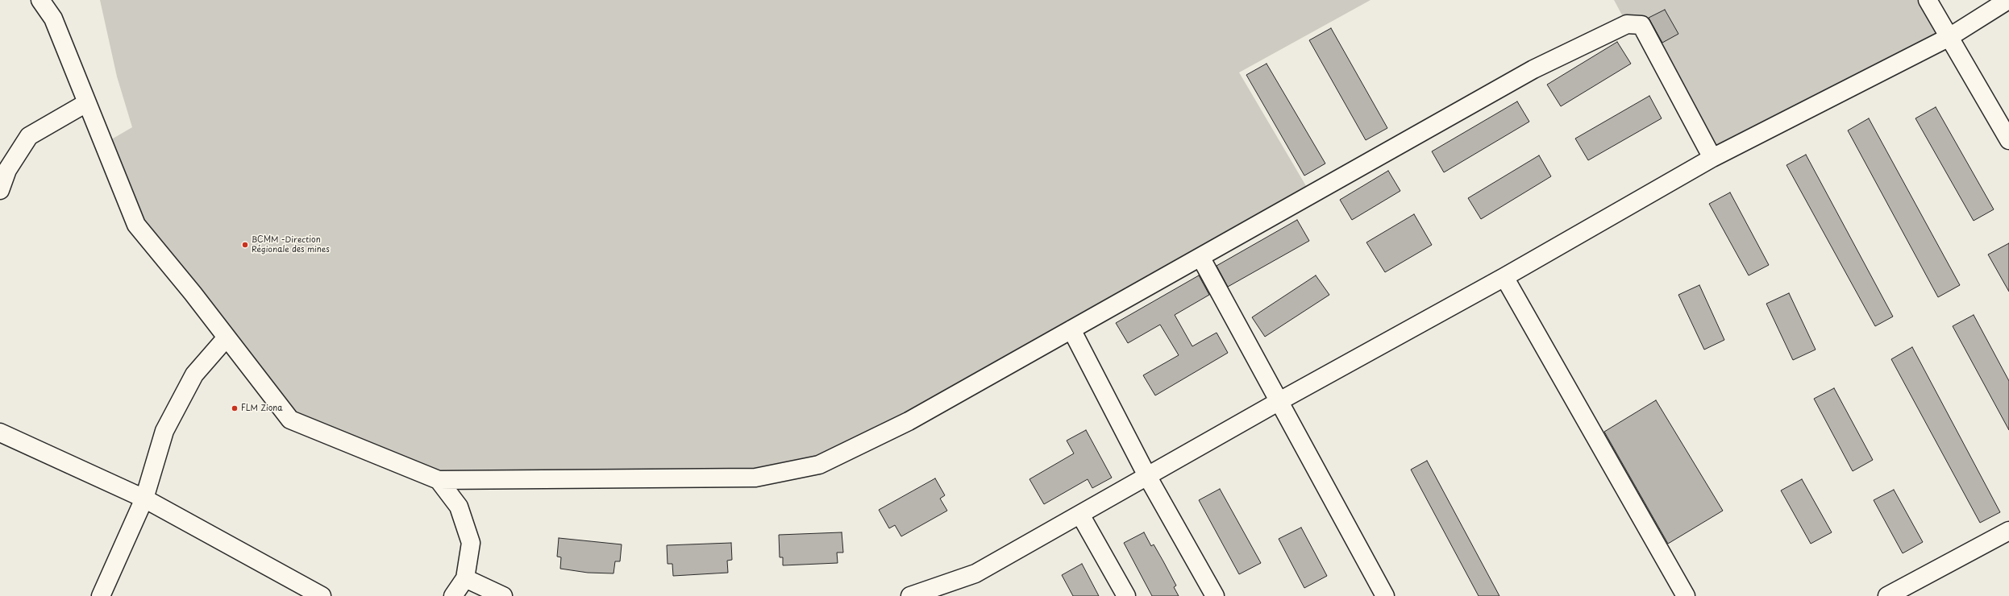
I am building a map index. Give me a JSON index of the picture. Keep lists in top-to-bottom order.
{
  "places": ["BCMM -Direction Régionale des mines", "FLM Ziona"]
}
